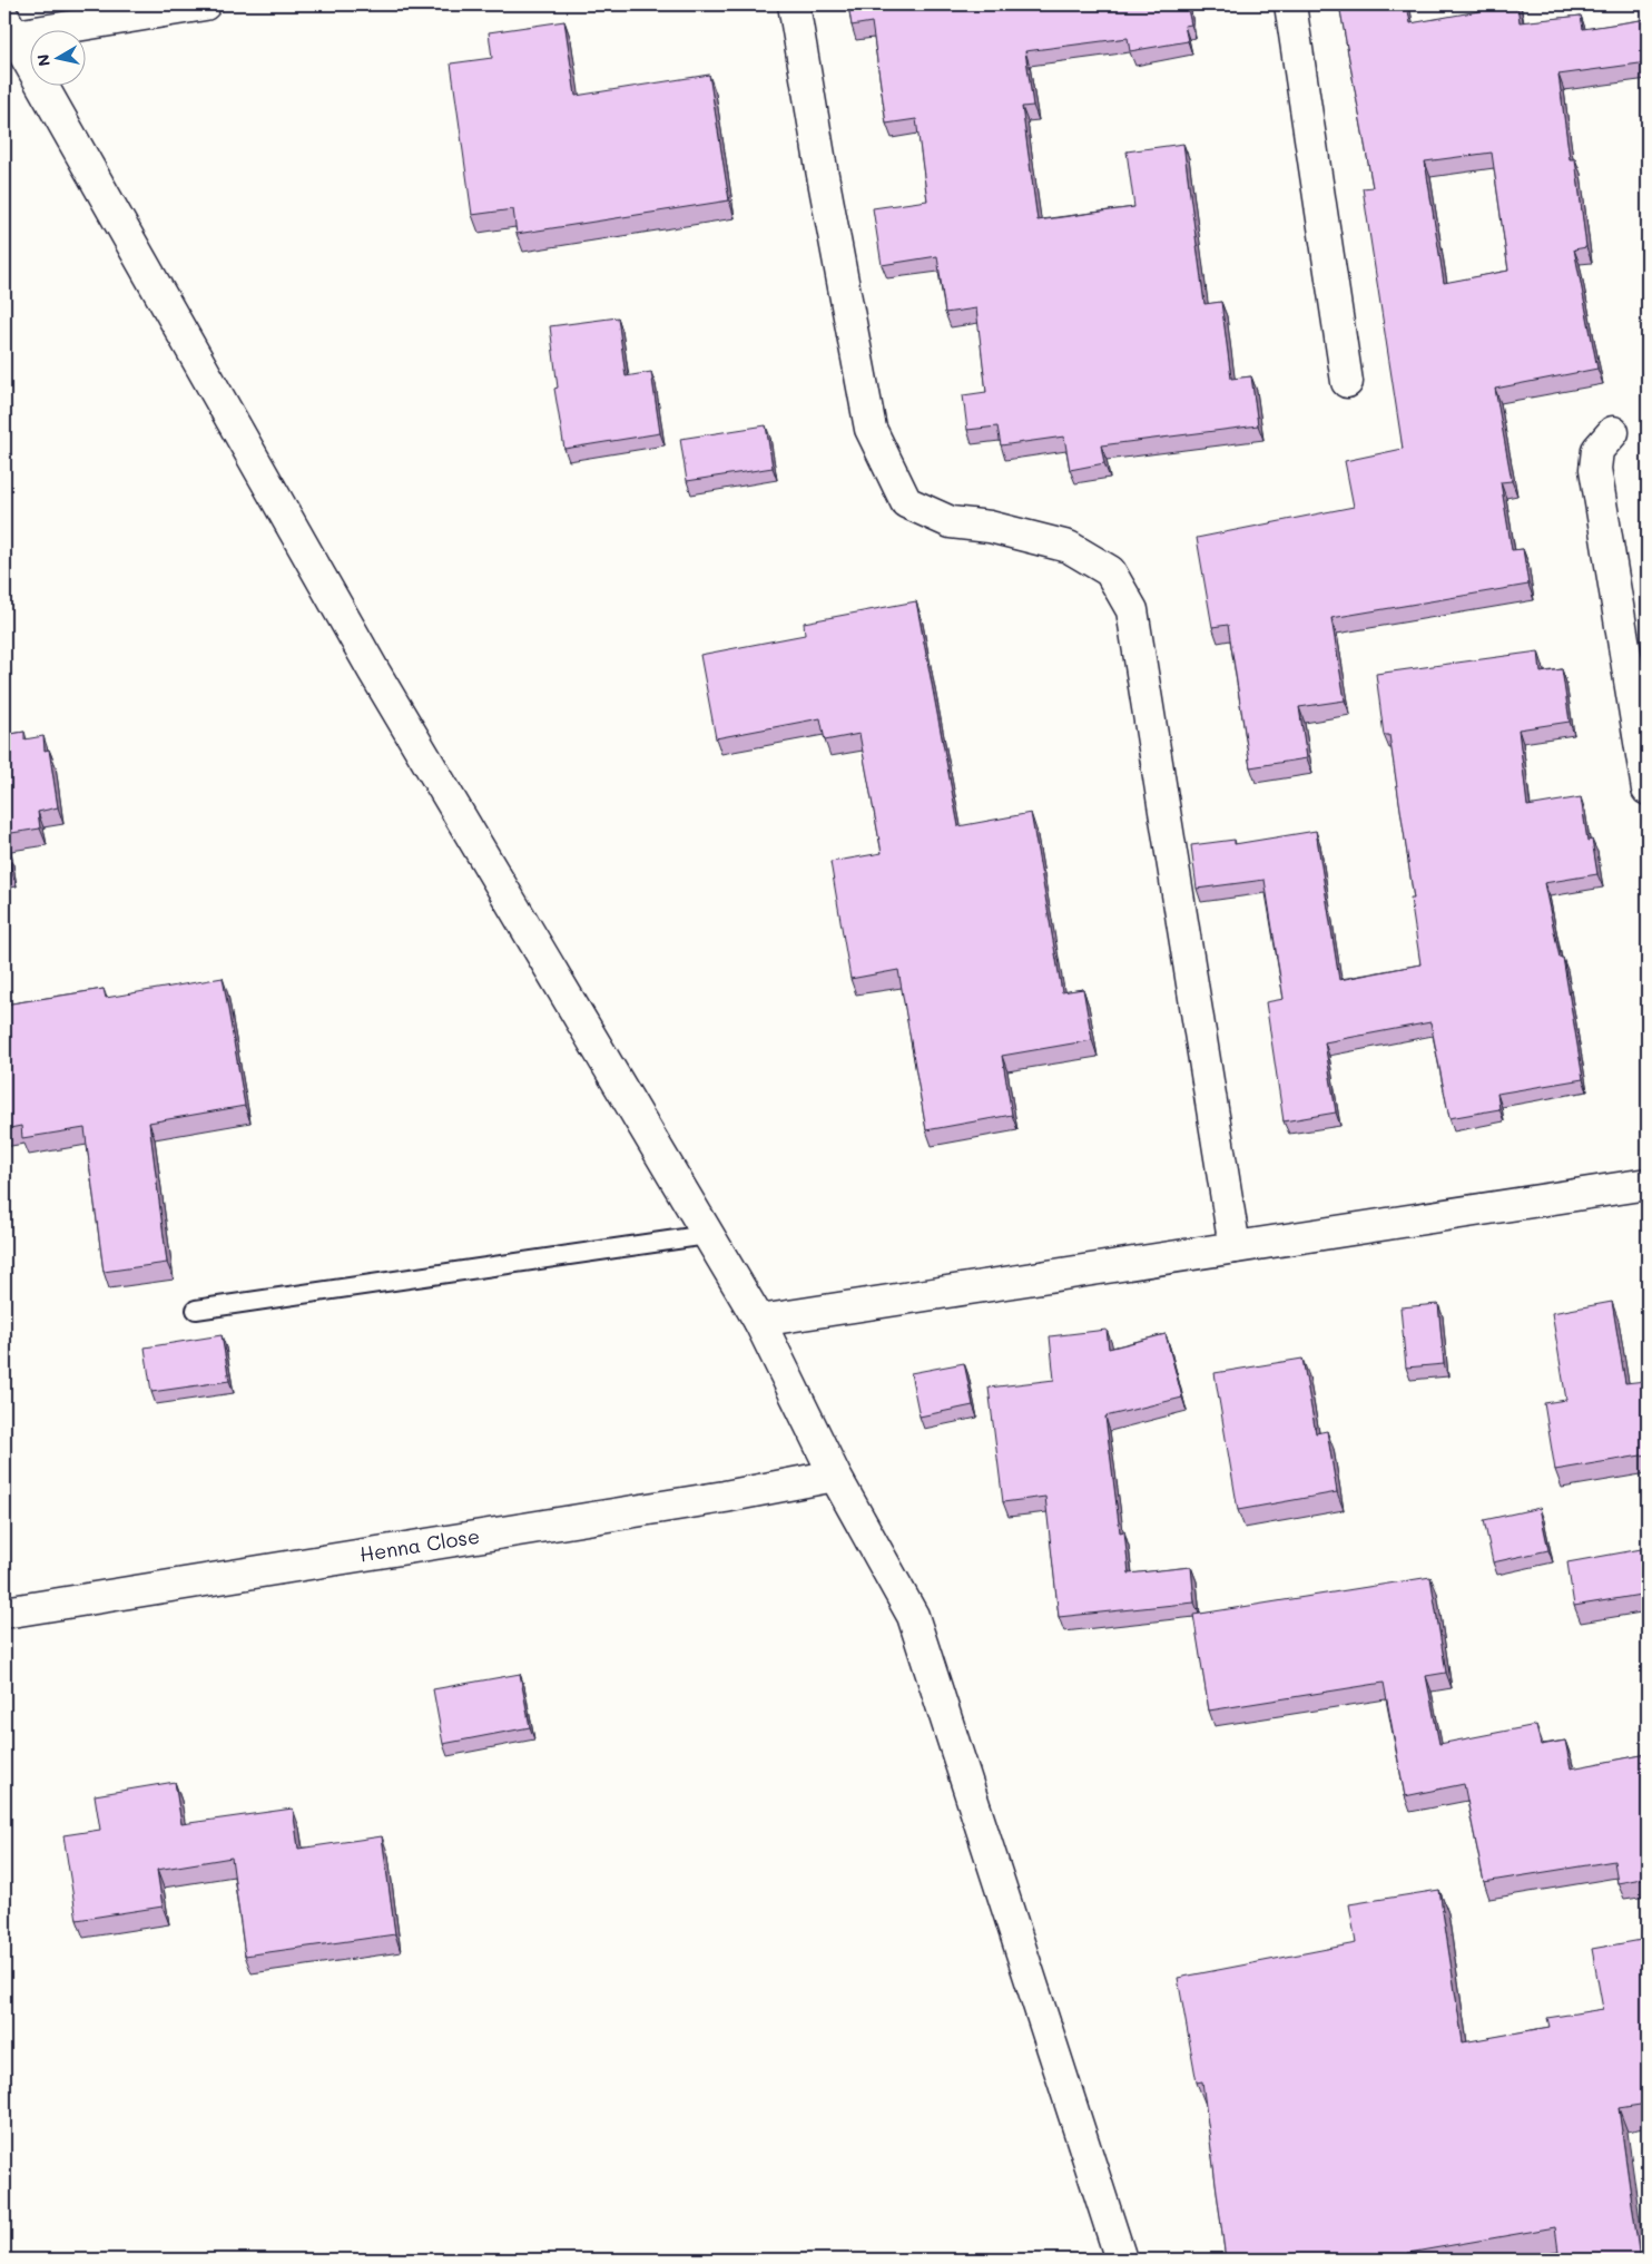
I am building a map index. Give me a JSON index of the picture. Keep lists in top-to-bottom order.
{
  "streets": {
    "street": ["Henna Close"]
  },
  "north": "left"
}
